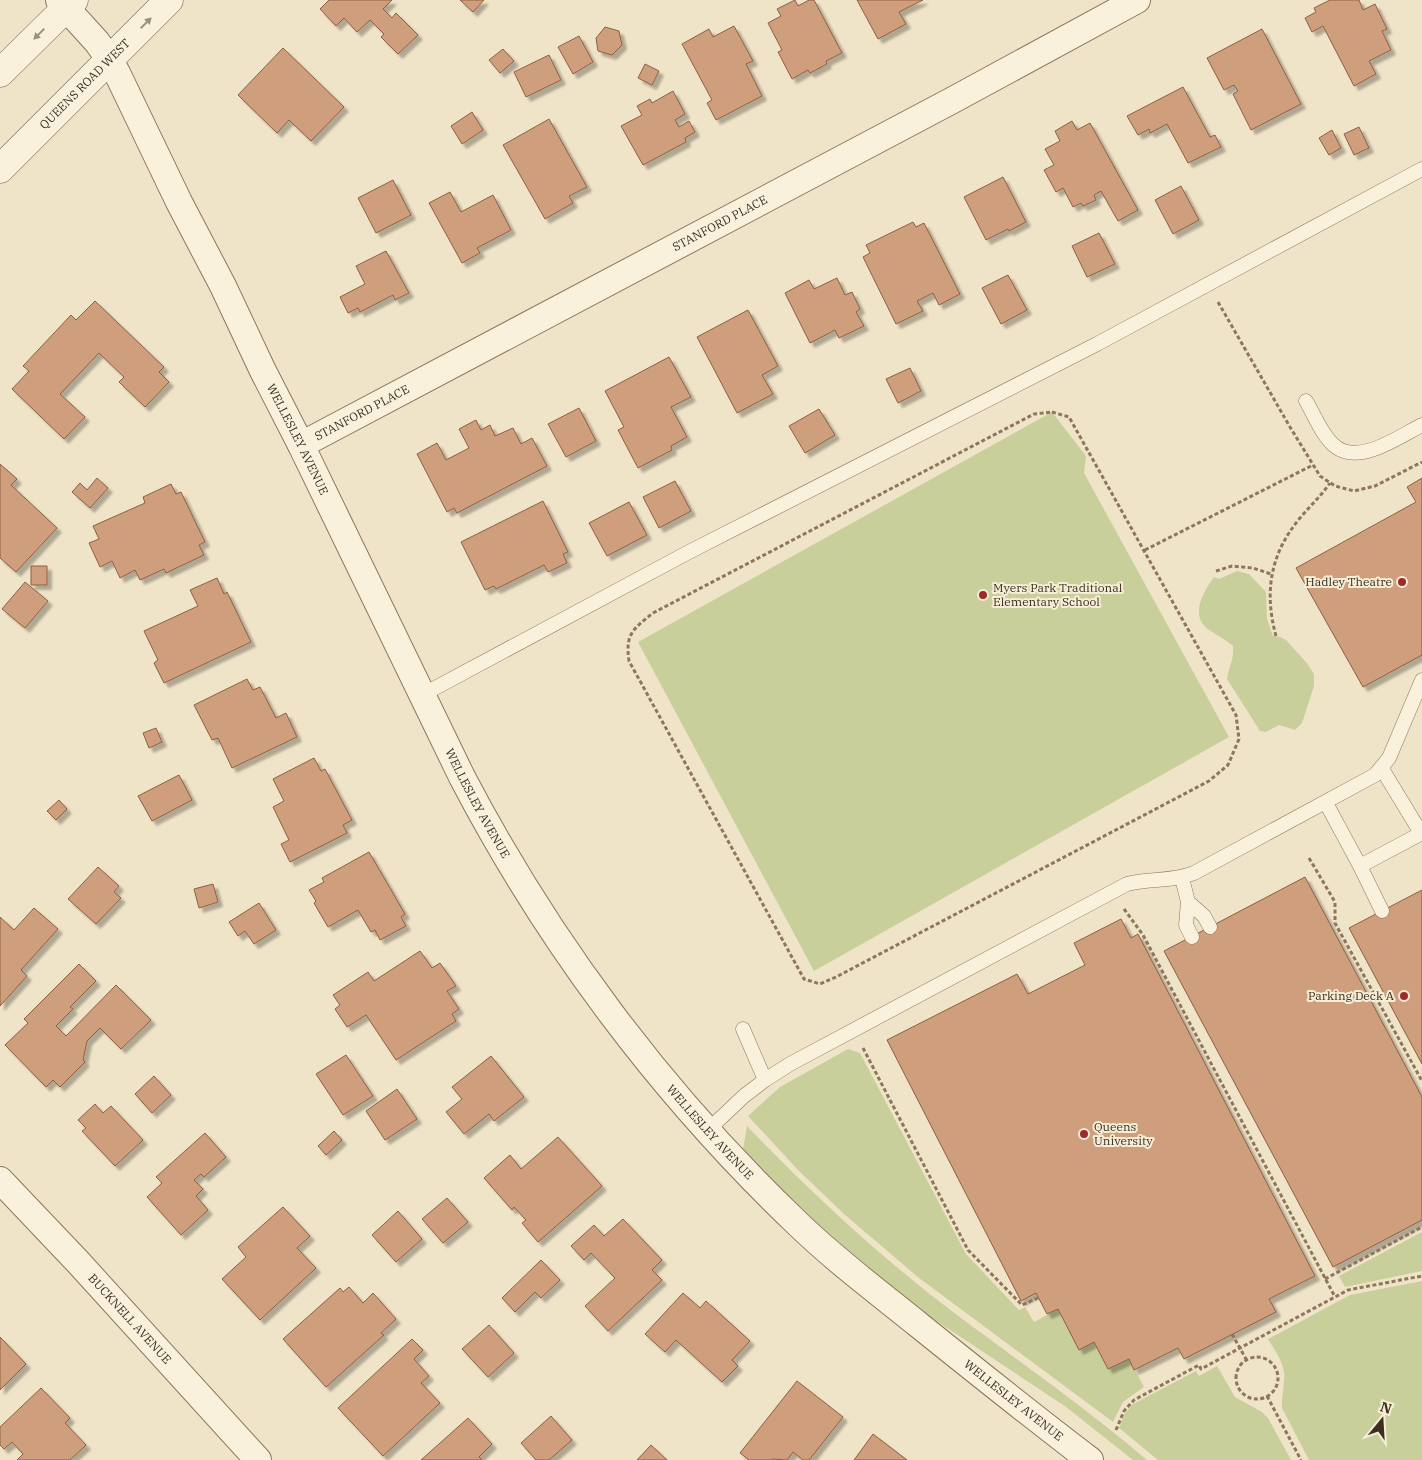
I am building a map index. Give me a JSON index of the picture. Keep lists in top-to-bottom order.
{
  "streets": {
    "street": [
      "QUEENS ROAD WEST",
      "STANFORD PLACE",
      "WELLESLEY AVENUE",
      "BUCKNELL AVENUE"
    ]
  },
  "crossings": [
    ["QUEENS ROAD WEST", "WELLESLEY AVENUE"],
    ["STANFORD PLACE", "WELLESLEY AVENUE"]
  ],
  "places": [
    "Hadley Theatre",
    "Myers Park Traditional Elementary School",
    "Parking Deck A",
    "Queens University"
  ],
  "north": "top"
}
